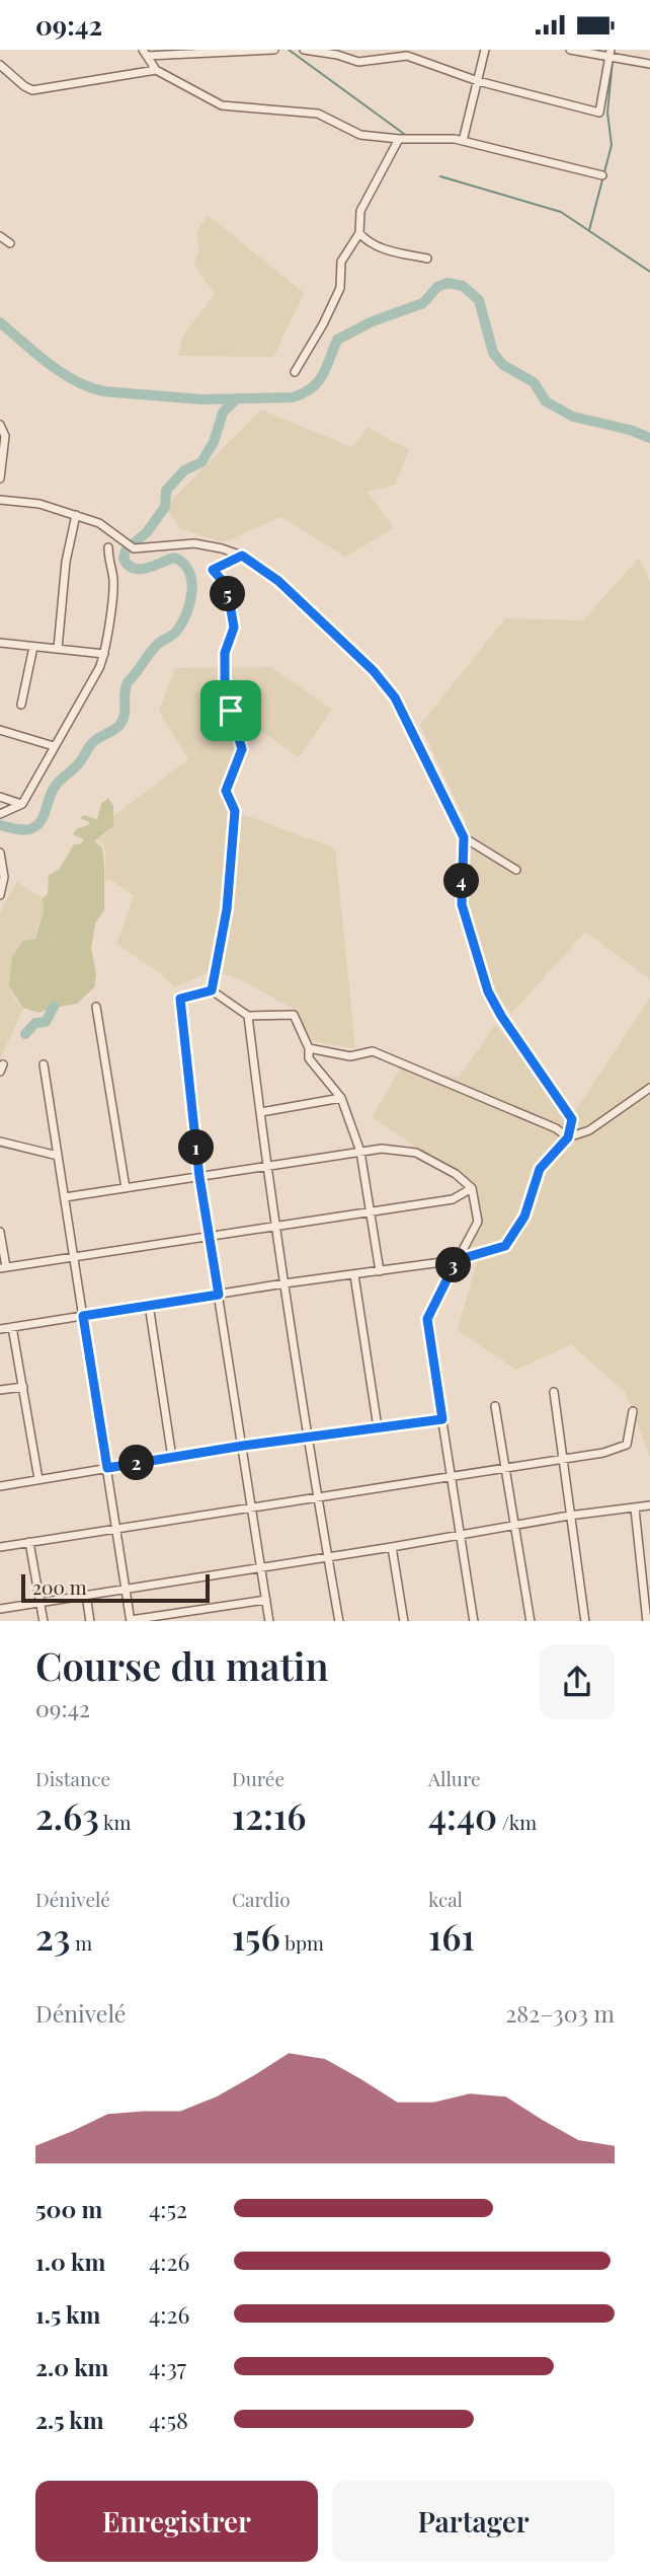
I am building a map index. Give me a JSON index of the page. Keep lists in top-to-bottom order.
{
  "scale_bar": "200 m",
  "page": {
    "status": "09:42",
    "pins": [
      "5",
      "4",
      "1",
      "3",
      "2"
    ],
    "scale": "200 m",
    "heading": ["Course du matin", "09:42"],
    "stats": [
      ["Distance", "2.63 km"],
      ["Durée", "12:16"],
      ["Allure", "4:40 /km"],
      ["Dénivelé", "23 m"],
      ["Cardio", "156 bpm"],
      ["kcal", "161"]
    ],
    "chart": ["Dénivelé", "282–303 m"],
    "list": [
      {
        "name": "500 m",
        "note": "4:52"
      },
      {
        "name": "1.0 km",
        "note": "4:26"
      },
      {
        "name": "1.5 km",
        "note": "4:26"
      },
      {
        "name": "2.0 km",
        "note": "4:37"
      },
      {
        "name": "2.5 km",
        "note": "4:58"
      }
    ],
    "buttons": ["Enregistrer", "Partager"]
  }
}
